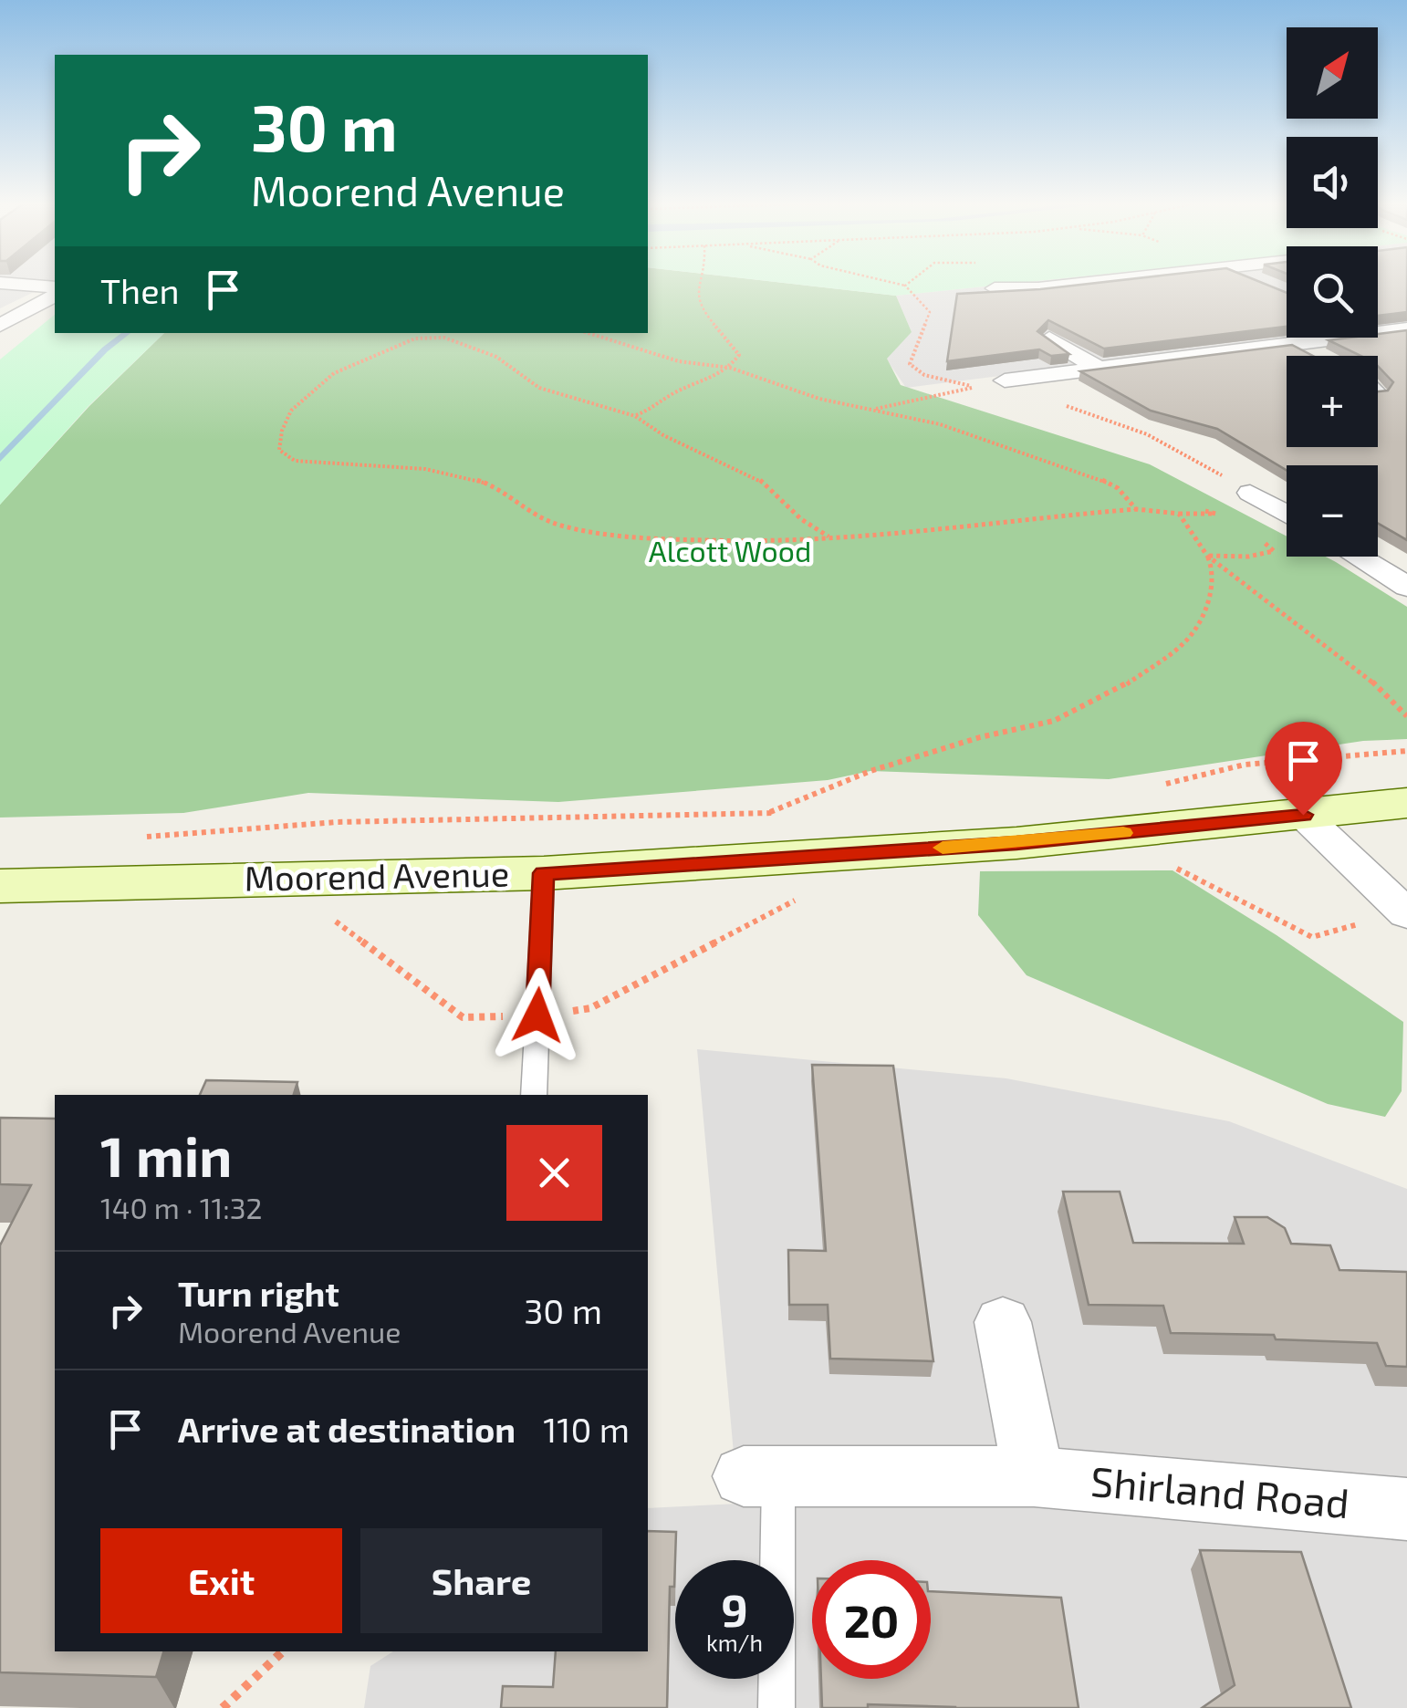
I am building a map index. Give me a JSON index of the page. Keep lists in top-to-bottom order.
{
  "streets": {
    "street": ["Moorend Avenue", "Shirland Road"]
  },
  "parks": ["Alcott Wood"],
  "north": "top right",
  "page": {
    "map_buttons": ["+", "−"],
    "turn": ["30 m", "Moorend Avenue"],
    "then": "Then",
    "heading": ["1 min", "140 m · 11:32"],
    "list": [
      {
        "name": "Turn right",
        "note": "Moorend Avenue",
        "value": "30 m"
      },
      {
        "name": "Arrive at destination",
        "value": "110 m"
      }
    ],
    "buttons": ["Exit", "Share"],
    "speed": "9 km/h",
    "limit": "20"
  }
}
